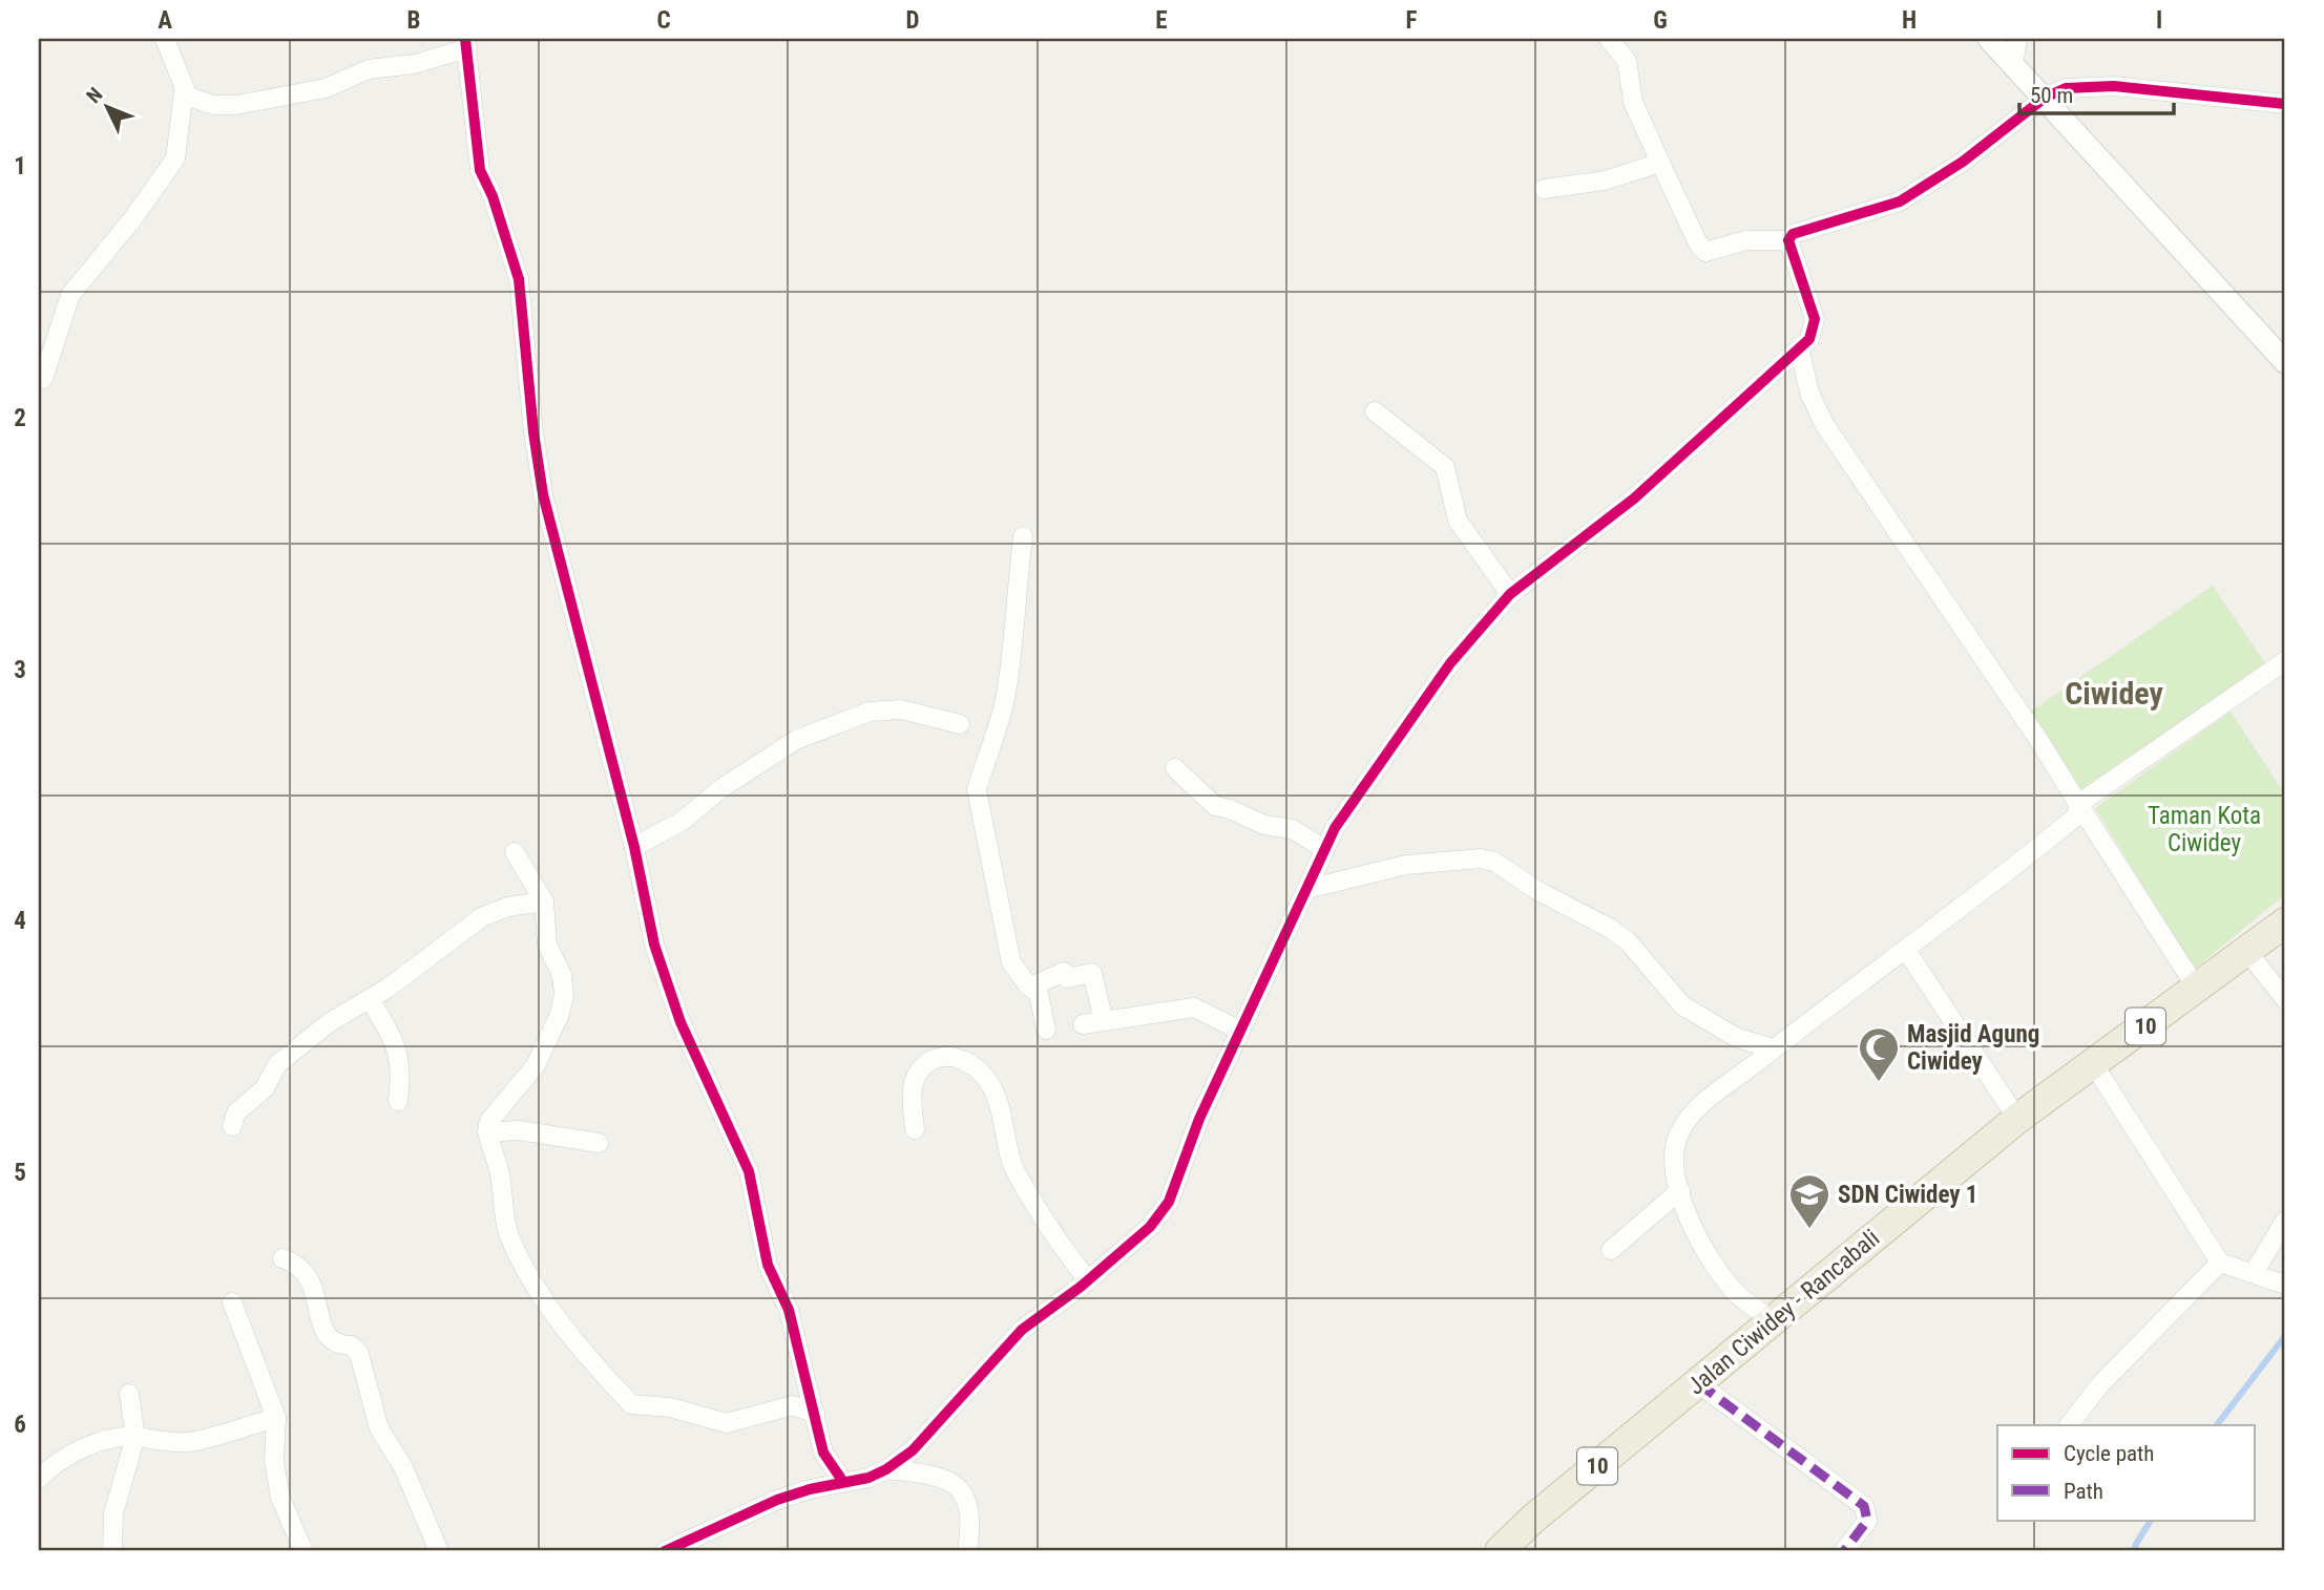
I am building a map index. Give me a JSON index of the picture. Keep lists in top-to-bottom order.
{
  "streets": {
    "highway": ["10", "Jalan Ciwidey - Rancabali"]
  },
  "districts": ["Ciwidey"],
  "parks": ["Taman Kota Ciwidey"],
  "places": {
    "mosque": ["Masjid Agung Ciwidey"],
    "school or university": ["SDN Ciwidey 1"]
  },
  "legend": ["Cycle path", "Path"],
  "scale_bar": "50 m",
  "north": "top left",
  "grid": {
    "columns": [
      "A",
      "B",
      "C",
      "D",
      "E",
      "F",
      "G",
      "H",
      "I"
    ],
    "rows": [
      "1",
      "2",
      "3",
      "4",
      "5",
      "6"
    ]
  }
}
